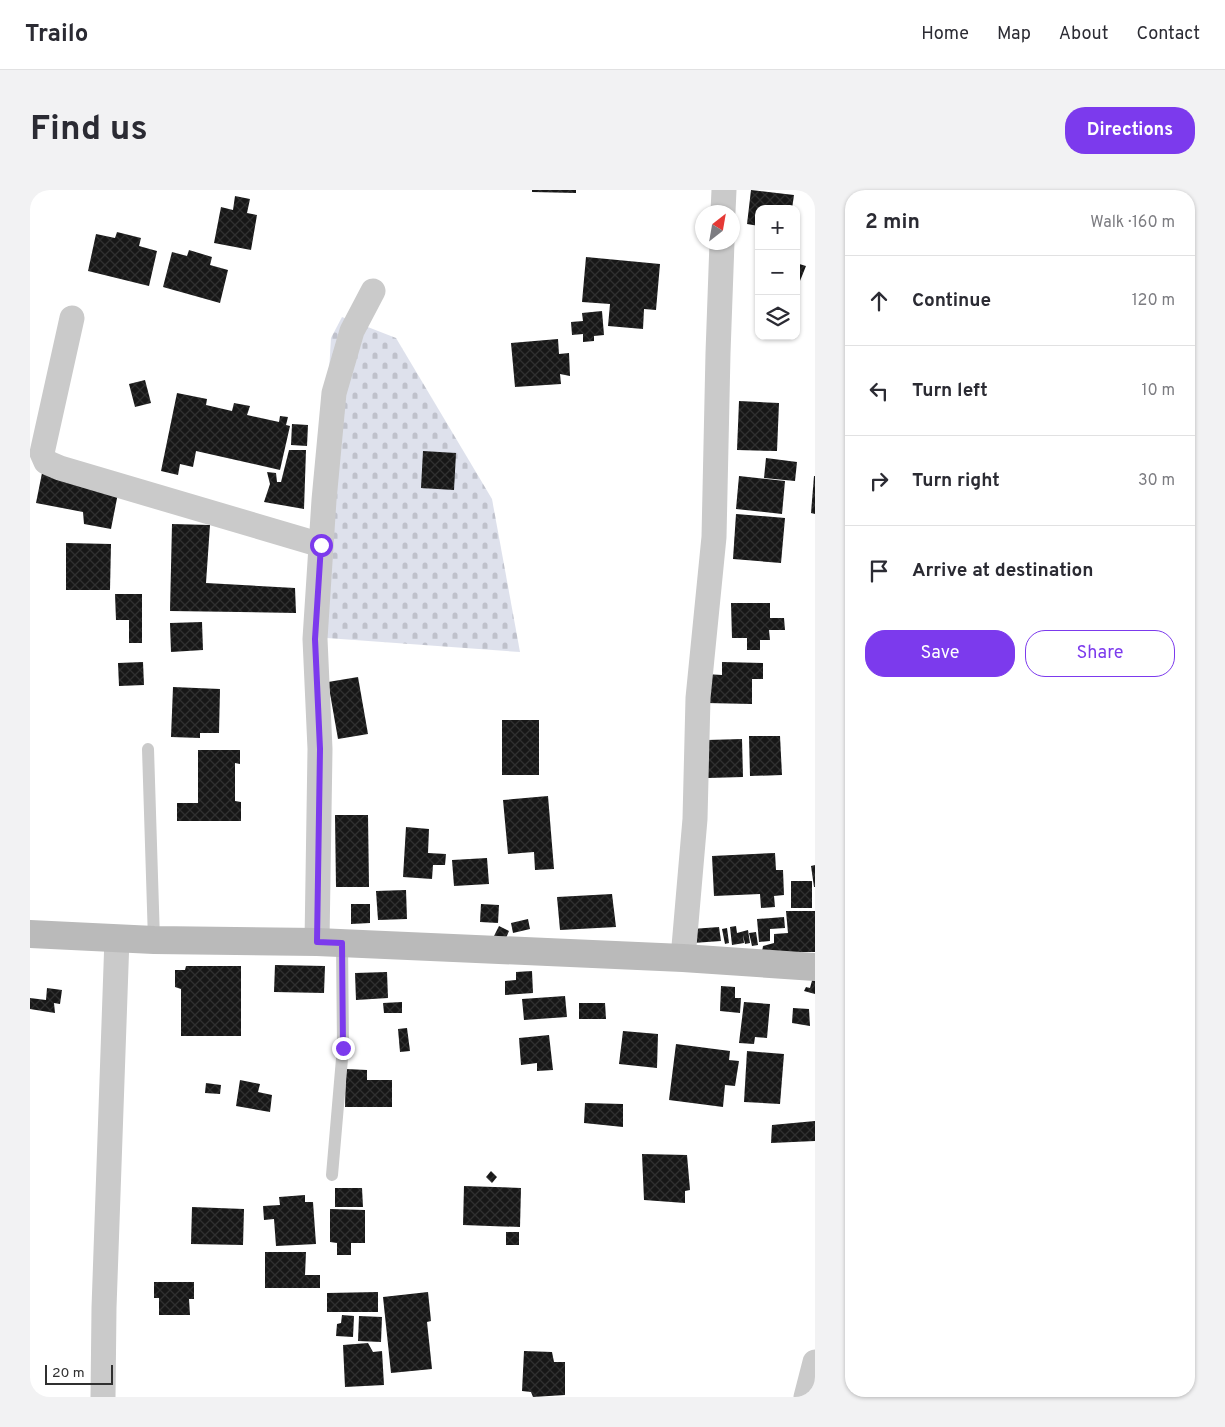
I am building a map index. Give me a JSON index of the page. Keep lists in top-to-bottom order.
{
  "scale_bar": "20 m",
  "north": "top right",
  "page": {
    "header": "Trailo",
    "nav": [
      "Home",
      "Map",
      "About",
      "Contact"
    ],
    "buttons": [
      "Directions",
      ["Save", "Share"]
    ],
    "title": "Find us",
    "heading": ["2 min", "Walk · 160 m"],
    "map_buttons": ["+", "−"],
    "list": [
      ["Continue", "120 m"],
      ["Turn left", "10 m"],
      ["Turn right", "30 m"],
      "Arrive at destination"
    ],
    "scale": "20 m"
  }
}
